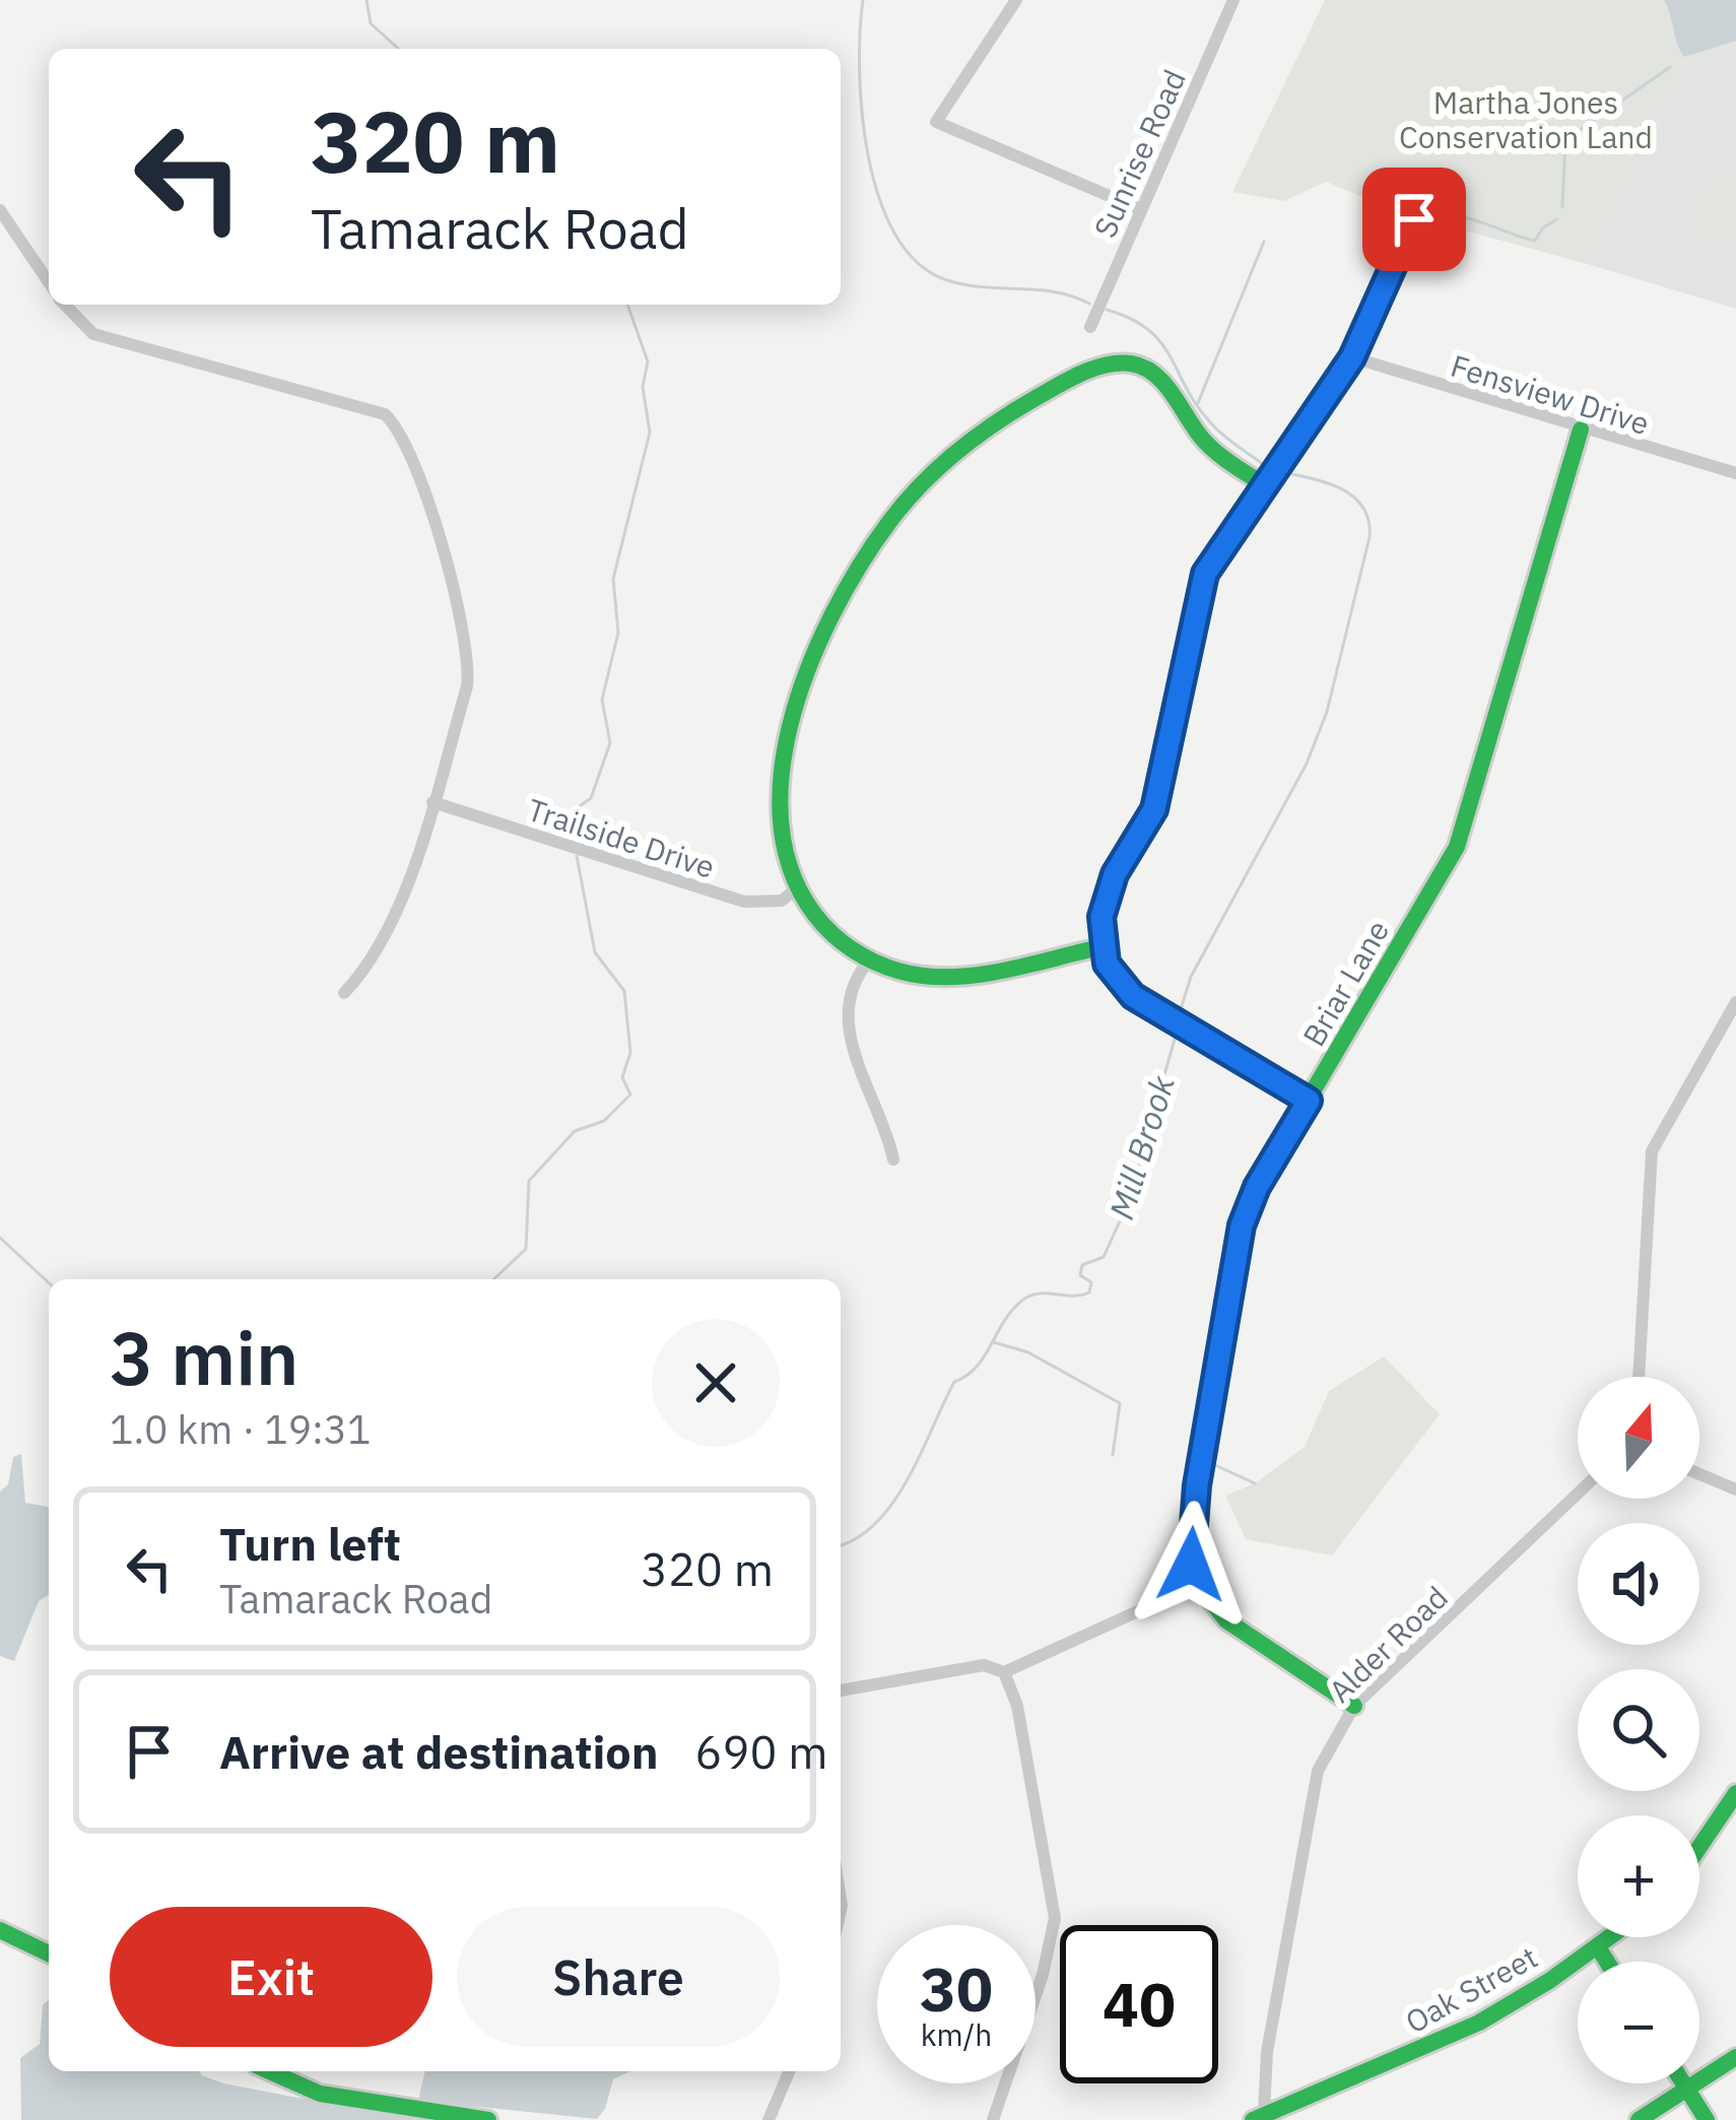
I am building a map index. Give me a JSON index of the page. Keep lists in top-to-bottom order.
{
  "streets": {
    "street": [
      "Sunrise Road",
      "Fensview Drive",
      "Trailside Drive",
      "Briar Lane",
      "Alder Road",
      "Oak Street"
    ]
  },
  "crossings": [
    ["Fensview Drive", "Briar Lane"],
    ["Alder Road", "Oak Street"]
  ],
  "water": ["Mill Brook"],
  "parks": ["Martha Jones Conservation Land"],
  "north": "top",
  "page": {
    "turn": ["320 m", "Tamarack Road"],
    "heading": ["3 min", "1.0 km · 19:31"],
    "map_buttons": ["+", "−"],
    "list": [
      {
        "name": "Turn left",
        "note": "Tamarack Road",
        "value": "320 m"
      },
      {
        "name": "Arrive at destination",
        "value": "690 m"
      }
    ],
    "buttons": ["Exit", "Share"],
    "speed": "30 km/h",
    "limit": "40"
  }
}
